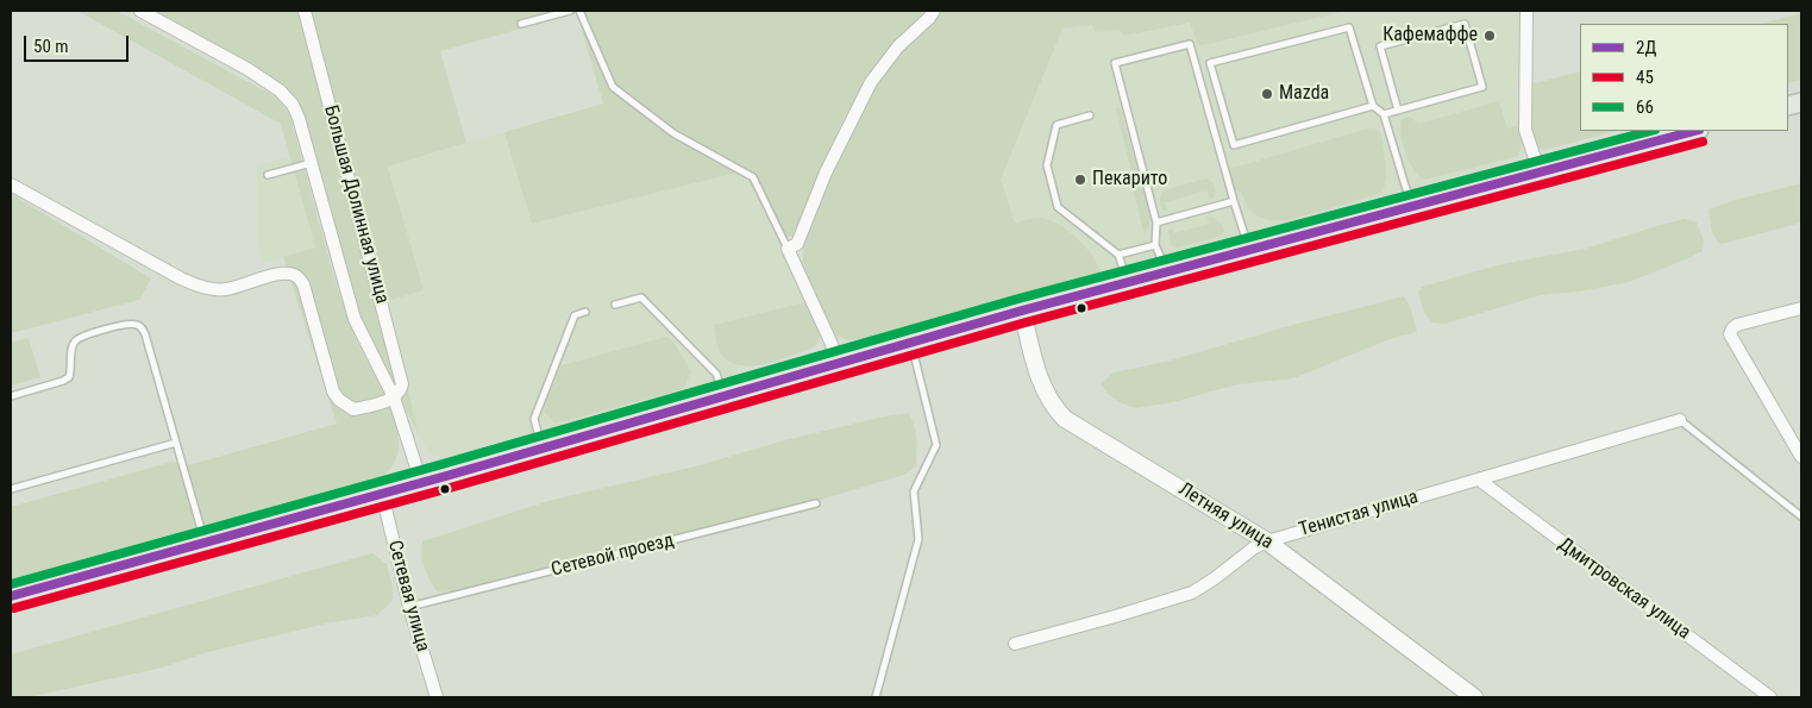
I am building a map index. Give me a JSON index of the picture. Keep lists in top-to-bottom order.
{
  "streets": {
    "street": [
      "Большая Долинная улица",
      "Тенистая улица",
      "Летняя улица",
      "Дмитровская улица",
      "Сетевая улица"
    ],
    "lane": ["Сетевой проезд"]
  },
  "crossings": [
    ["Тенистая улица", "Летняя улица"],
    ["Тенистая улица", "Дмитровская улица"],
    ["Сетевой проезд", "Сетевая улица"]
  ],
  "places": ["Кафемаффе", "Mazda", "Пекарито"],
  "lines": ["transit line 2Д", "transit line 66", "transit line 45"],
  "legend": ["2Д", "45", "66"],
  "scale_bar": "50 m"
}
